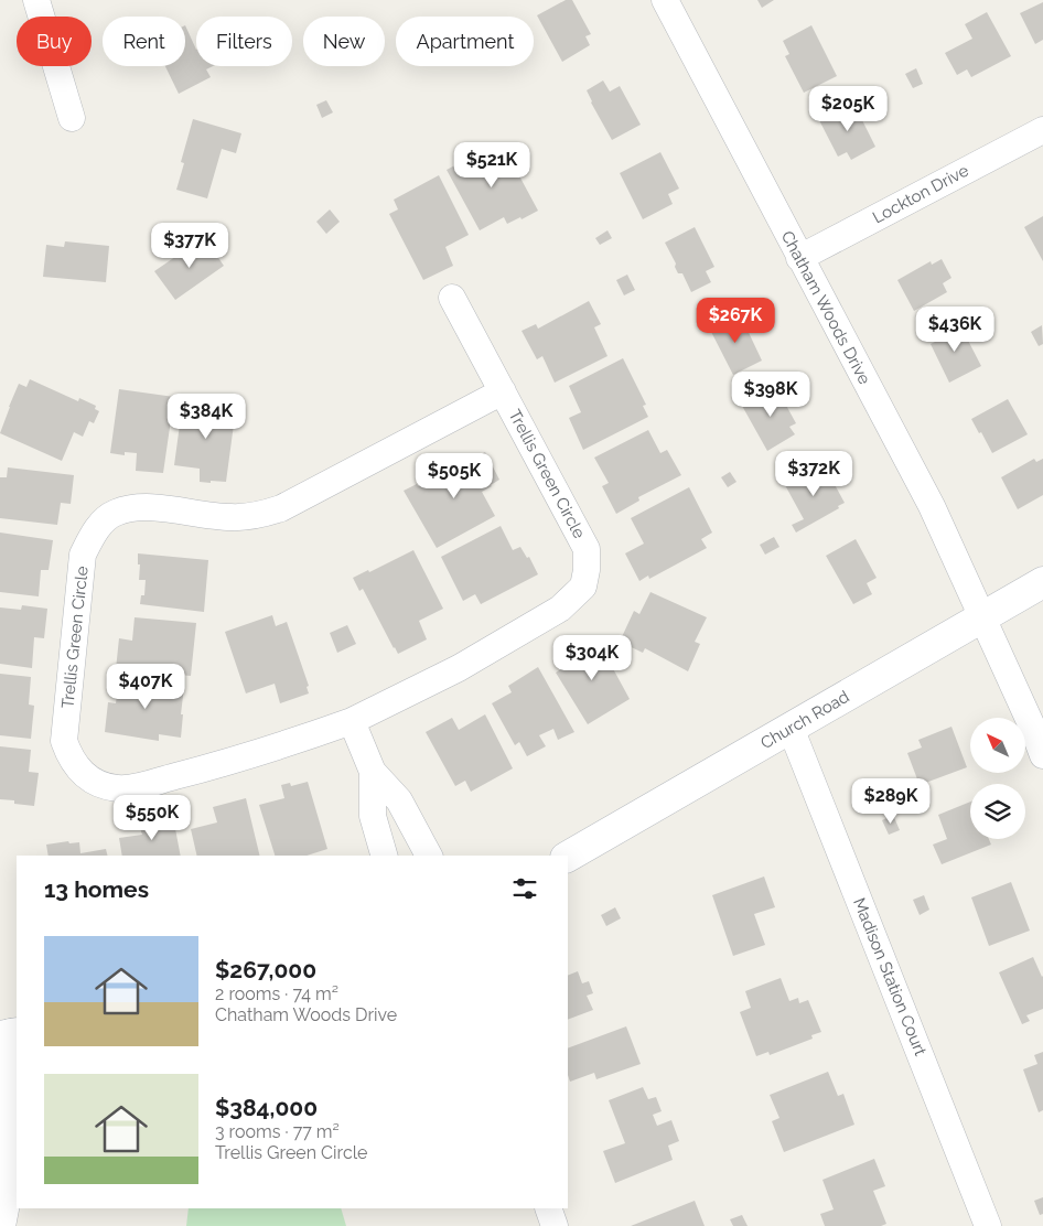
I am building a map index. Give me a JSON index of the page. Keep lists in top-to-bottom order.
{
  "streets": {
    "main road": ["Church Road"],
    "street": [
      "Lockton Drive",
      "Chatham Woods Drive",
      "Trellis Green Circle",
      "Madison Station Court"
    ]
  },
  "crossings": [
    ["Lockton Drive", "Chatham Woods Drive"],
    ["Chatham Woods Drive", "Church Road"],
    ["Church Road", "Madison Station Court"]
  ],
  "north": "top left",
  "page": {
    "chip": [
      "Buy",
      "Rent",
      "Filters",
      "New",
      "Apartment"
    ],
    "price": [
      "$205K",
      "$521K",
      "$377K",
      "$267K",
      "$436K",
      "$398K",
      "$384K",
      "$372K",
      "$505K",
      "$304K",
      "$407K",
      "$289K",
      "$550K"
    ],
    "heading": "13 homes",
    "list": [
      {
        "name": "$267,000",
        "note": "2 rooms · 74 m² · Chatham Woods Drive"
      },
      {
        "name": "$384,000",
        "note": "3 rooms · 77 m² · Trellis Green Circle"
      }
    ]
  }
}
